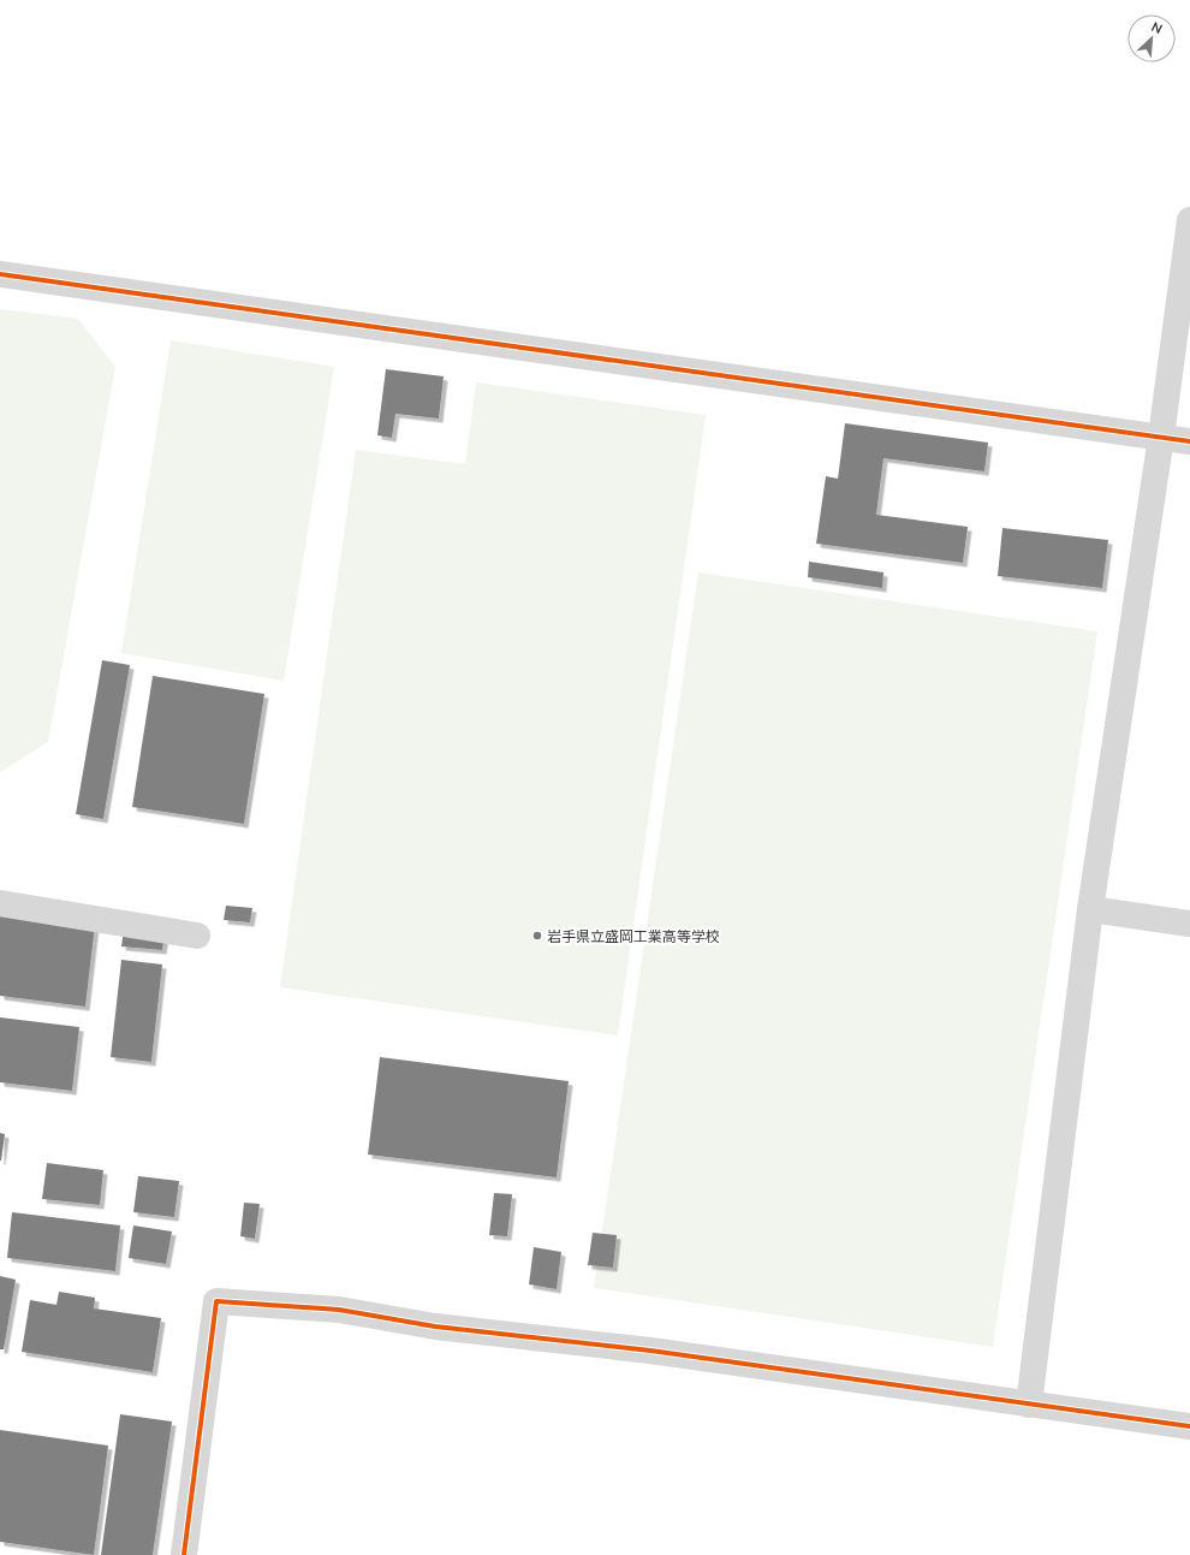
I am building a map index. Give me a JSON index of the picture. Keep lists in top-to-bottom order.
{
  "places": ["岩手県立盛岡工業高等学校"],
  "north": "top right"
}
